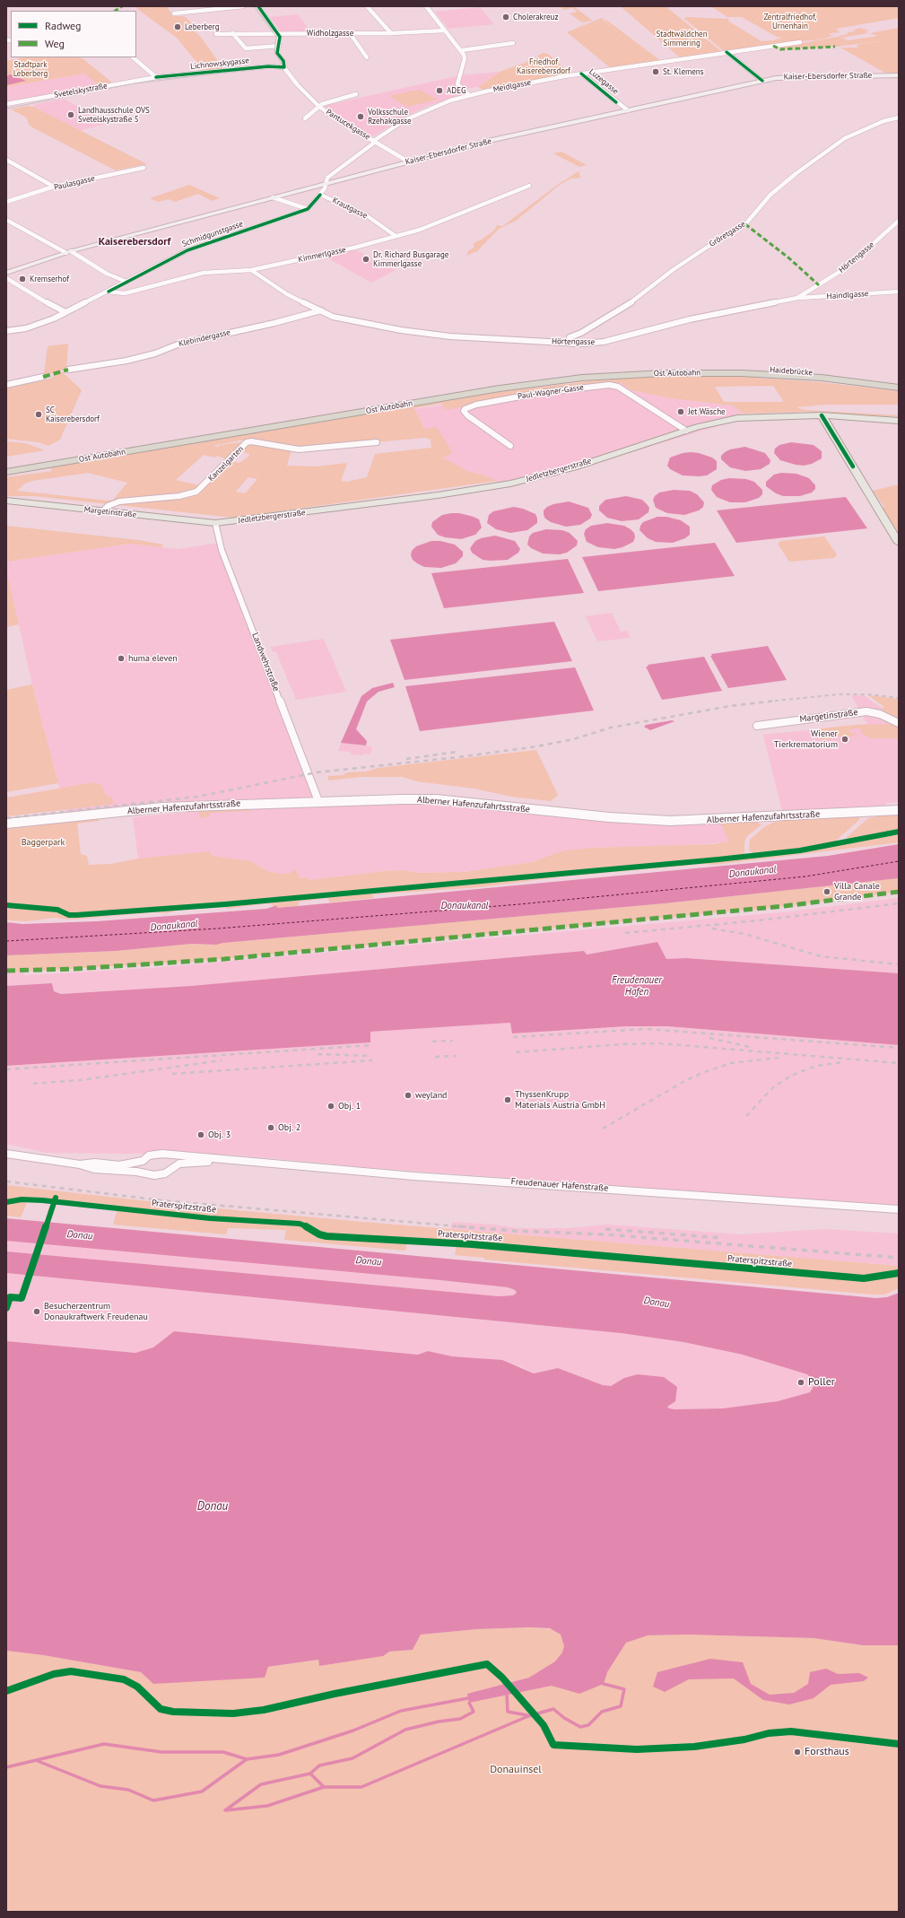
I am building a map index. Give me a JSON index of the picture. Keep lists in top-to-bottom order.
{
  "streets": {
    "highway": ["Haidebrücke", "Ost Autobahn"],
    "main road": ["Kaiser-Ebersdorfer Straße", "Jedletzbergerstraße", "Margetinstraße"],
    "street": [
      "Widholzgasse",
      "Lichnowskygasse",
      "Luzegasse",
      "Meidlgasse",
      "Svetelskystraße",
      "Pantucekgasse",
      "Paulasgasse",
      "Krautgasse",
      "Schmidgunstgasse",
      "Gröretgasse",
      "Kimmerlgasse",
      "Hörtengasse",
      "Haindlgasse",
      "Klebindergasse",
      "Paul-Wagner-Gasse",
      "Kanzelgarten",
      "Landwehrstraße",
      "Alberner Hafenzufahrtsstraße",
      "Freudenauer Hafenstraße"
    ],
    "cycle path": ["Praterspitzstraße"]
  },
  "crossings": [
    ["Widholzgasse", "Pantucekgasse"],
    ["Lichnowskygasse", "Svetelskystraße"],
    ["Lichnowskygasse", "Pantucekgasse"],
    ["Kaiser-Ebersdorfer Straße", "Luzegasse"],
    ["Kaiser-Ebersdorfer Straße", "Meidlgasse"],
    ["Kaiser-Ebersdorfer Straße", "Pantucekgasse"],
    ["Kaiser-Ebersdorfer Straße", "Schmidgunstgasse"],
    ["Luzegasse", "Meidlgasse"],
    ["Meidlgasse", "Pantucekgasse"],
    ["Meidlgasse", "Schmidgunstgasse"],
    ["Krautgasse", "Schmidgunstgasse"],
    ["Krautgasse", "Kimmerlgasse"],
    ["Schmidgunstgasse", "Kimmerlgasse"],
    ["Gröretgasse", "Hörtengasse"],
    ["Kimmerlgasse", "Hörtengasse"],
    ["Hörtengasse", "Haindlgasse"],
    ["Hörtengasse", "Klebindergasse"],
    ["Haidebrücke", "Ost Autobahn"],
    ["Paul-Wagner-Gasse", "Jedletzbergerstraße"],
    ["Kanzelgarten", "Margetinstraße"],
    ["Jedletzbergerstraße", "Margetinstraße"],
    ["Jedletzbergerstraße", "Landwehrstraße"],
    ["Margetinstraße", "Landwehrstraße"],
    ["Landwehrstraße", "Alberner Hafenzufahrtsstraße"]
  ],
  "districts": ["Kaiserebersdorf"],
  "water": ["Donaukanal", "Freudenauer Hafen", "Donau"],
  "parks": [
    "Zentralfriedhof, Urnenhain",
    "Stadtwäldchen Simmering",
    "Friedhof Kaiserebersdorf",
    "Stadtpark Leberberg",
    "Baggerpark",
    "Donauinsel"
  ],
  "places": [
    "Cholerakreuz",
    "Leberberg",
    "St. Klemens",
    "ADEG",
    "Landhausschule OVS Svetelskystraße 5",
    "Volksschule Rzehakgasse",
    "Dr. Richard Busgarage Kimmerlgasse",
    "Kremserhof",
    "Jet Wäsche",
    "SC Kaiserebersdorf",
    "huma eleven",
    "Wiener Tierkrematorium",
    "Villa Canale Grande",
    "weyland",
    "ThyssenKrupp Materials Austria GmbH",
    "Obj. 1",
    "Obj. 2",
    "Obj. 3",
    "Besucherzentrum Donaukraftwerk Freudenau",
    "Poller",
    "Forsthaus"
  ],
  "legend": ["Radweg", "Weg"]
}
